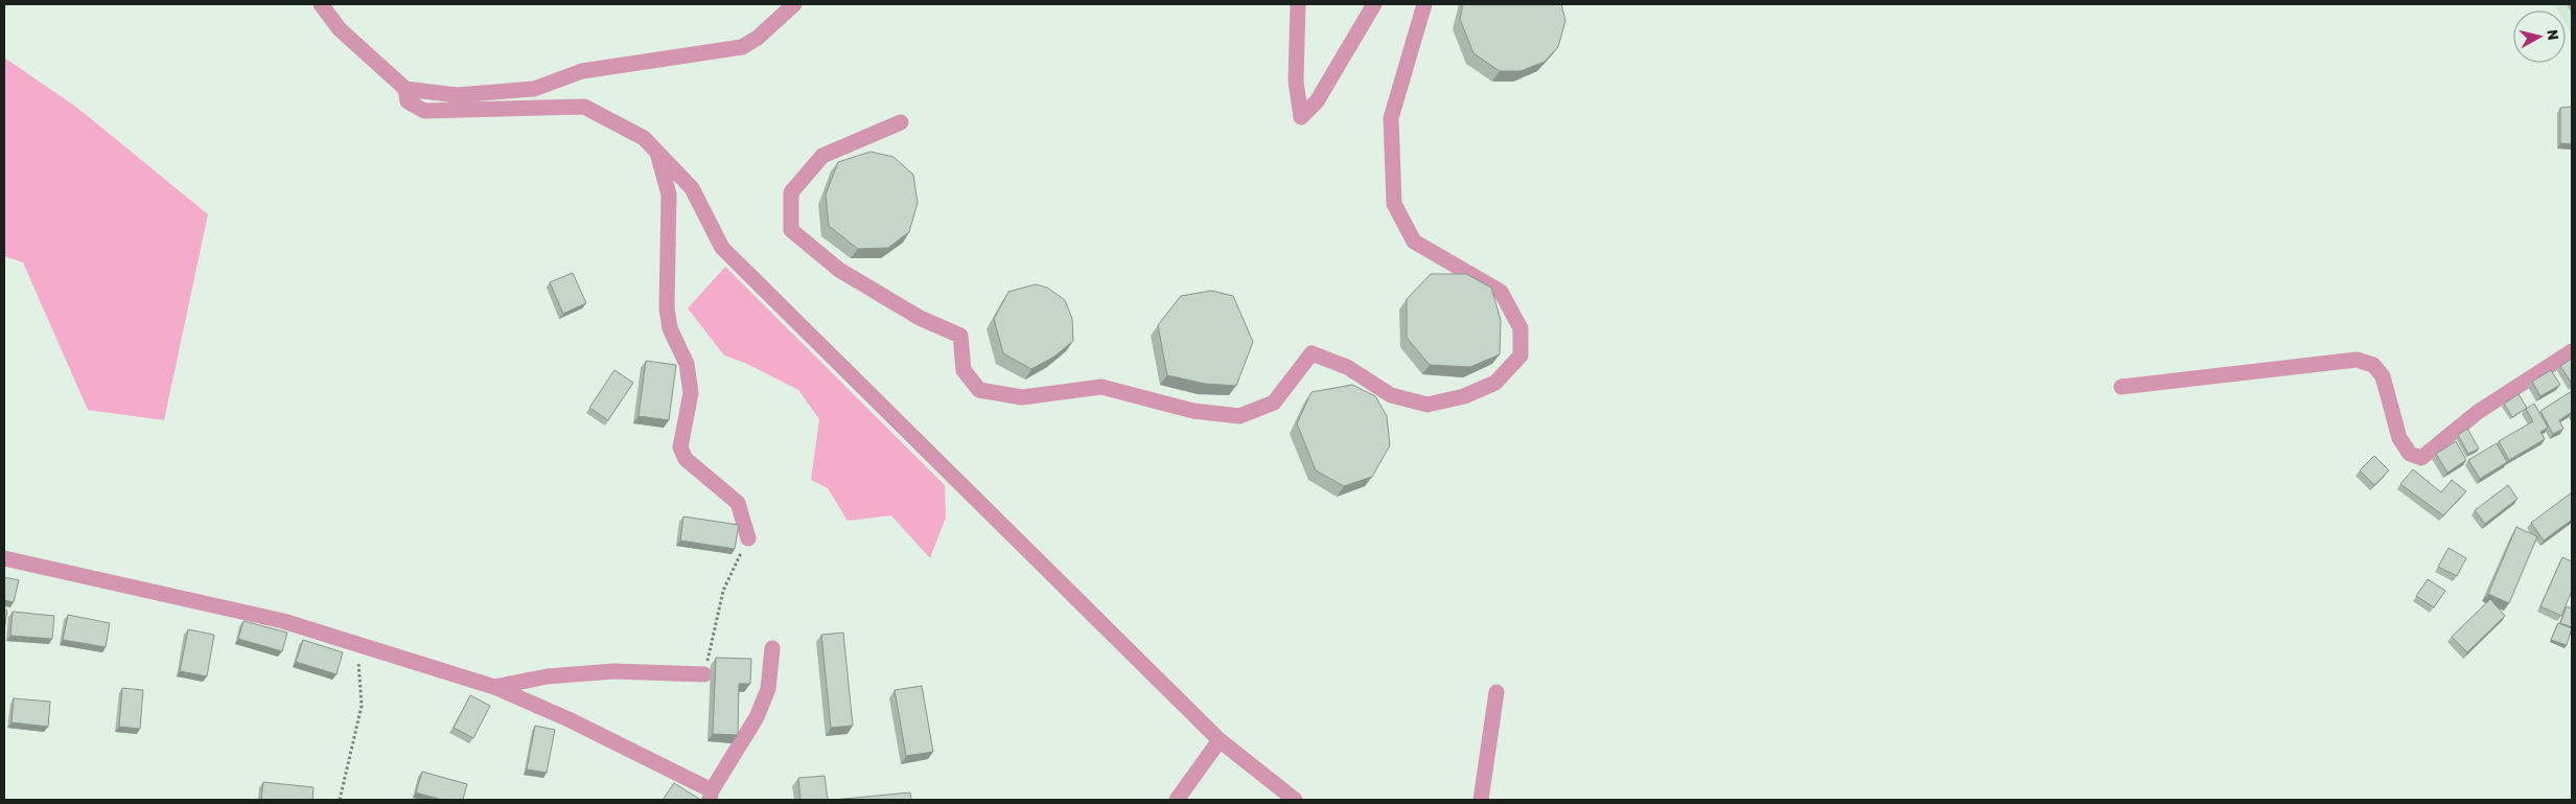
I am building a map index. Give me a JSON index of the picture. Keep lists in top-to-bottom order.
{
  "north": "right"
}
